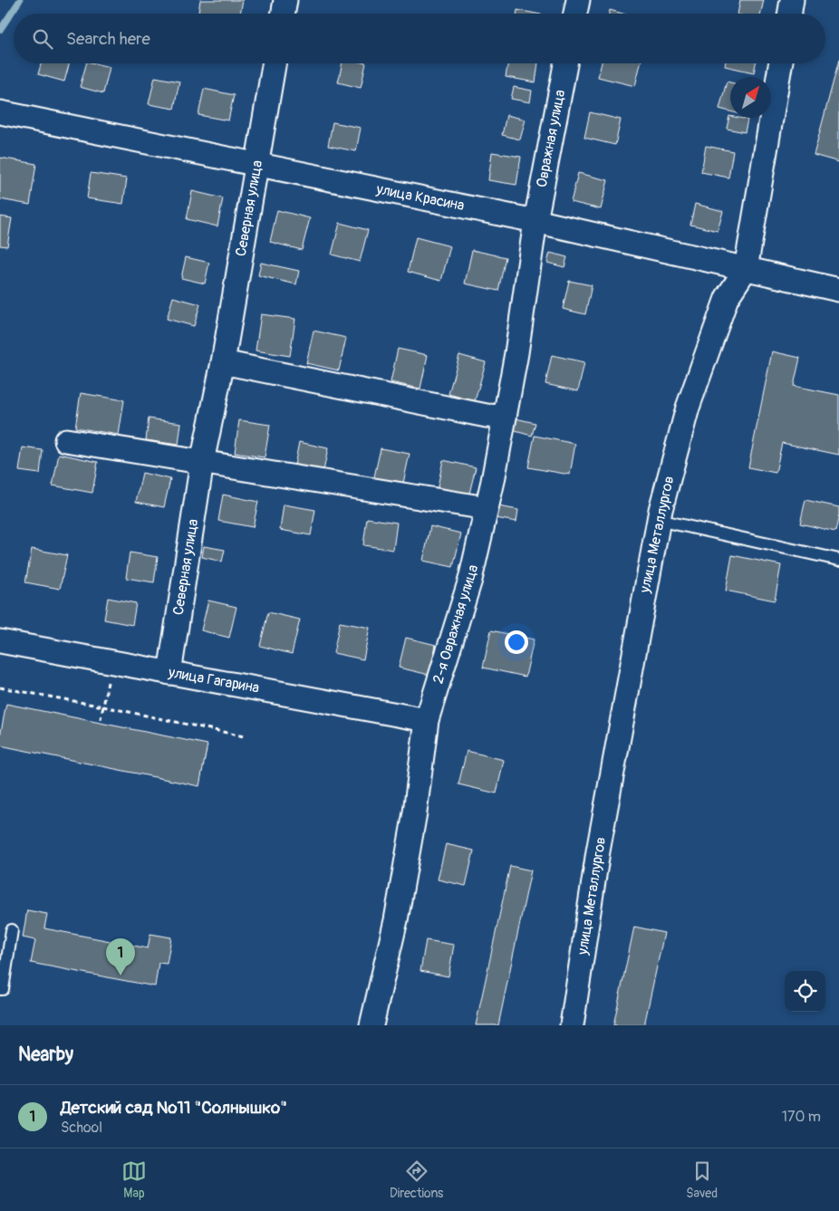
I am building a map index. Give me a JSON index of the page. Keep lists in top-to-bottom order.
{
  "streets": {
    "street": [
      "Овражная улица",
      "улица Красина",
      "Северная улица",
      "улица Металлургов",
      "2-я Овражная улица",
      "улица Гагарина"
    ]
  },
  "crossings": [
    ["Овражная улица", "улица Красина"],
    ["Овражная улица", "2-я Овражная улица"],
    ["улица Красина", "Северная улица"],
    ["улица Красина", "улица Металлургов"],
    ["улица Красина", "2-я Овражная улица"],
    ["Северная улица", "улица Гагарина"],
    ["2-я Овражная улица", "улица Гагарина"]
  ],
  "north": "top right",
  "page": {
    "search": "Search here",
    "pins": "1",
    "heading": "Nearby",
    "list": [
      {
        "mark": "1",
        "name": "Детский сад №11 \"Солнышко\"",
        "note": "School",
        "value": "170 m"
      }
    ],
    "nav": ["Map", "Directions", "Saved"]
  }
}
